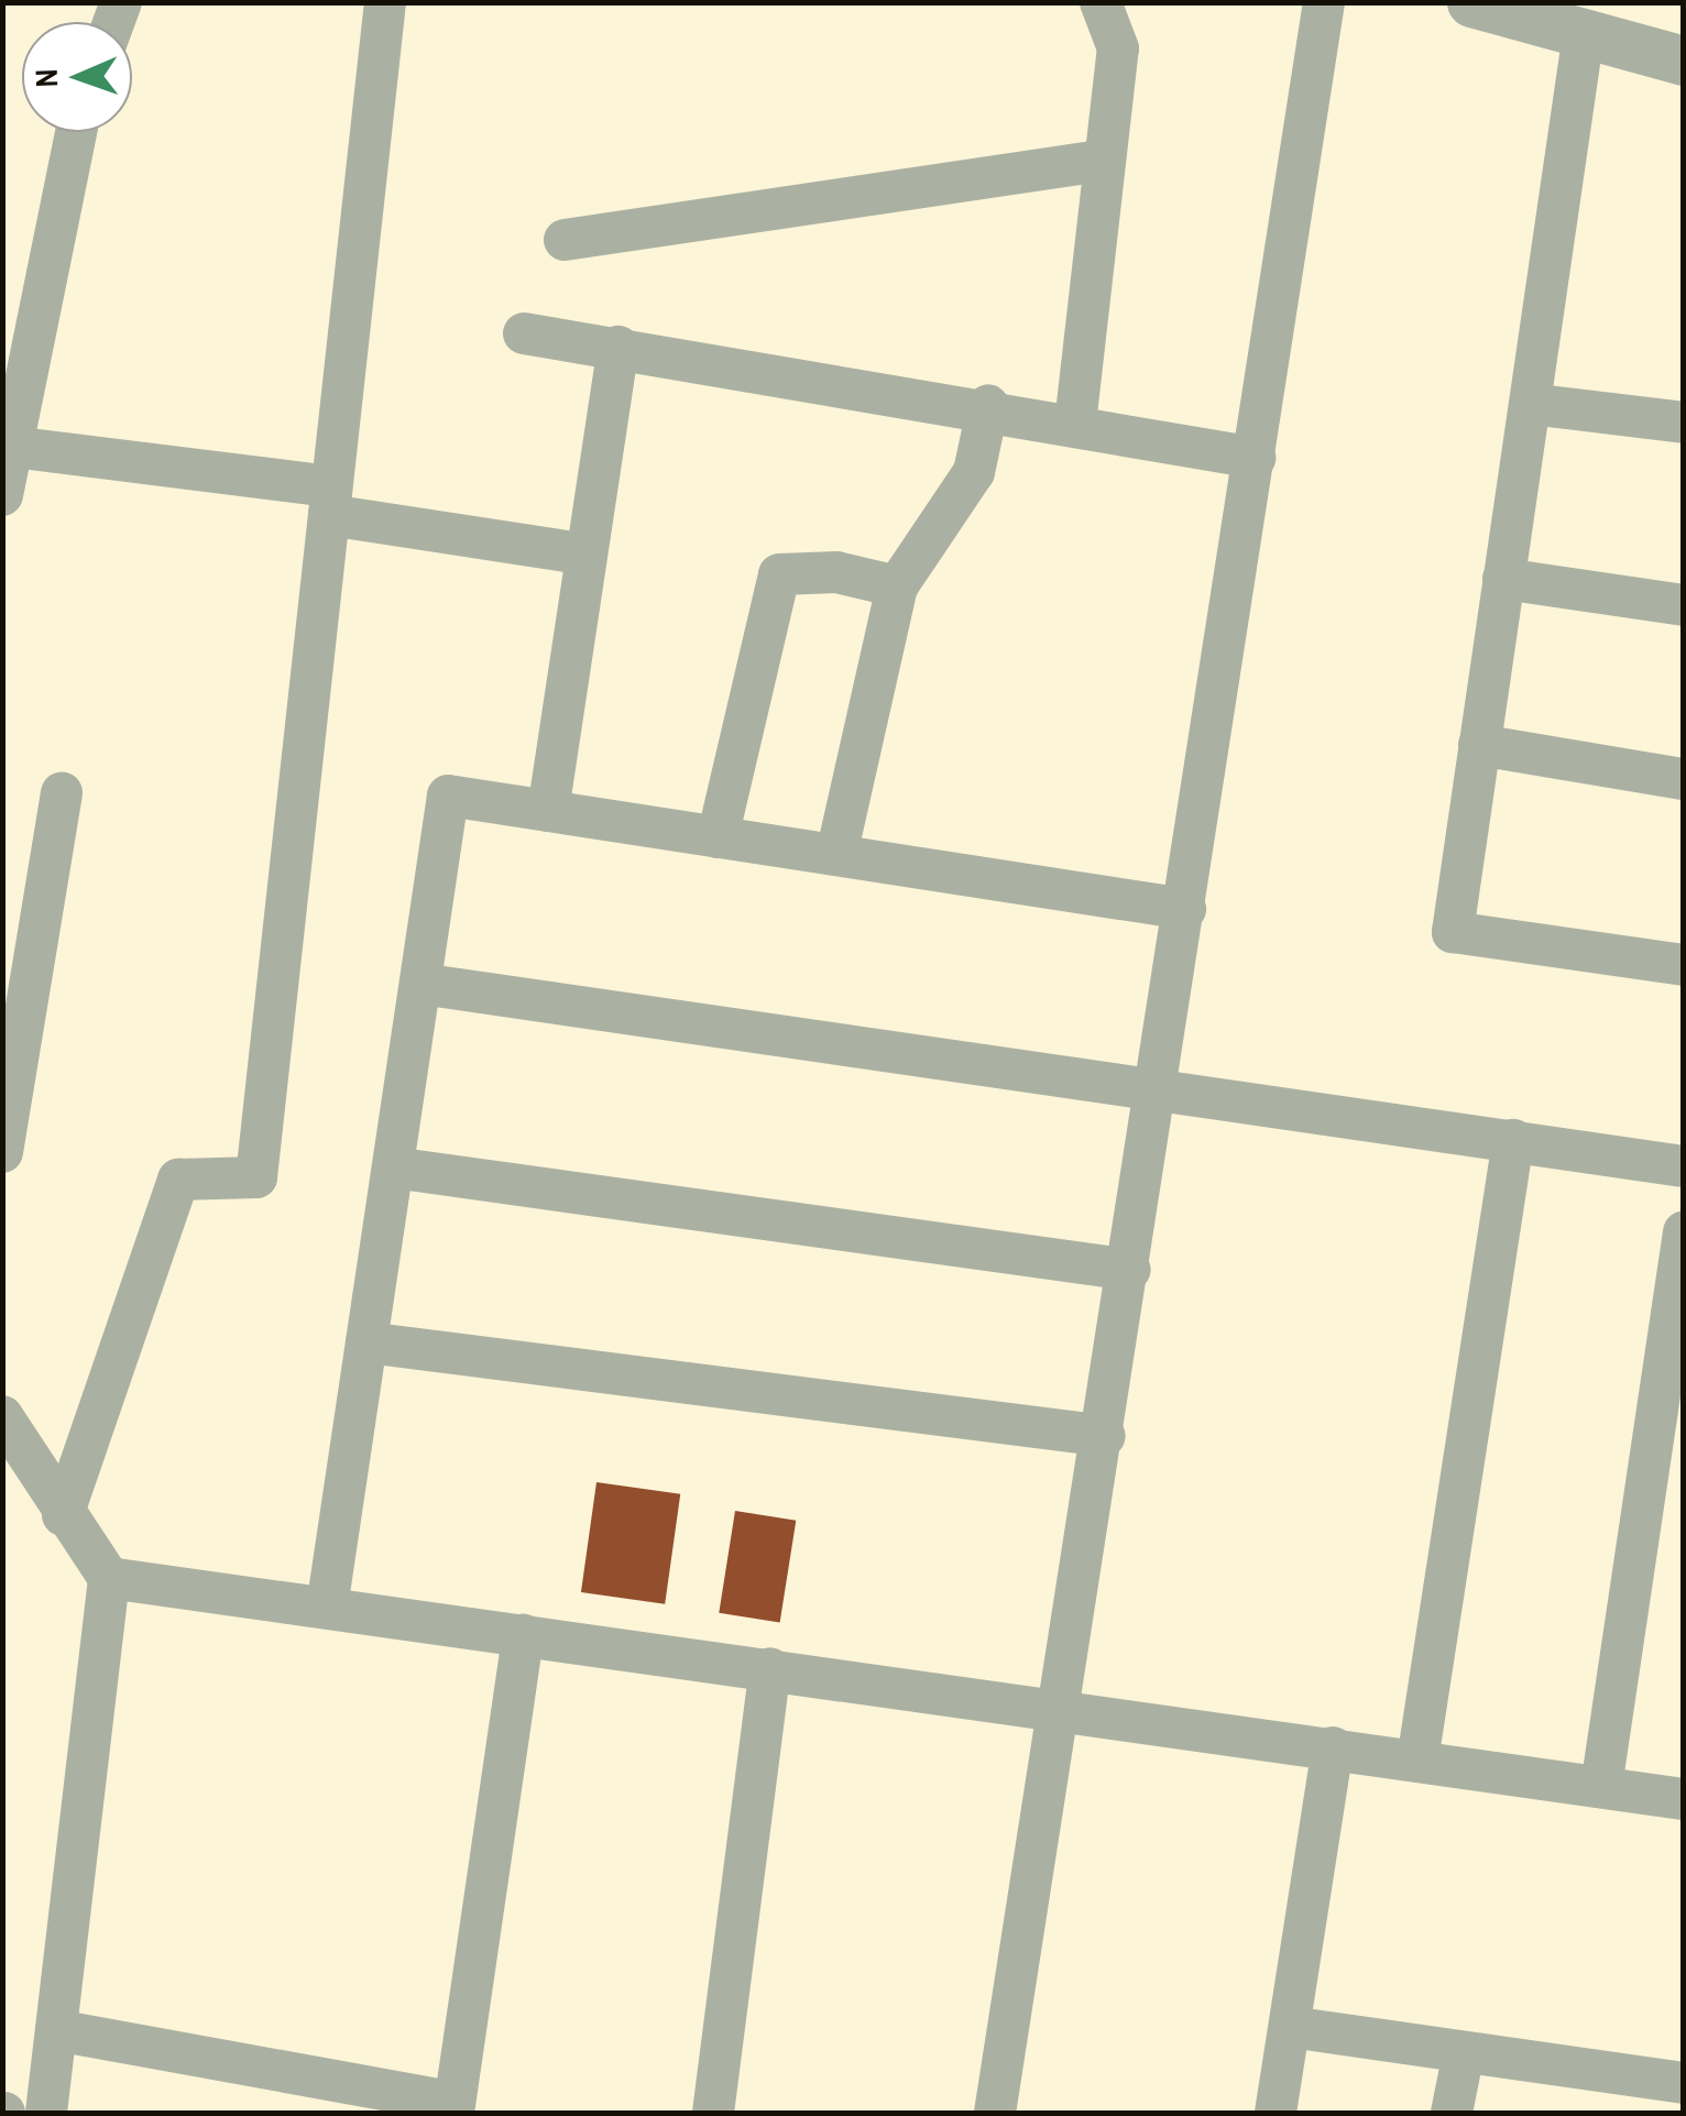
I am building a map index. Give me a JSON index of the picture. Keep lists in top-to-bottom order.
{
  "north": "left"
}
